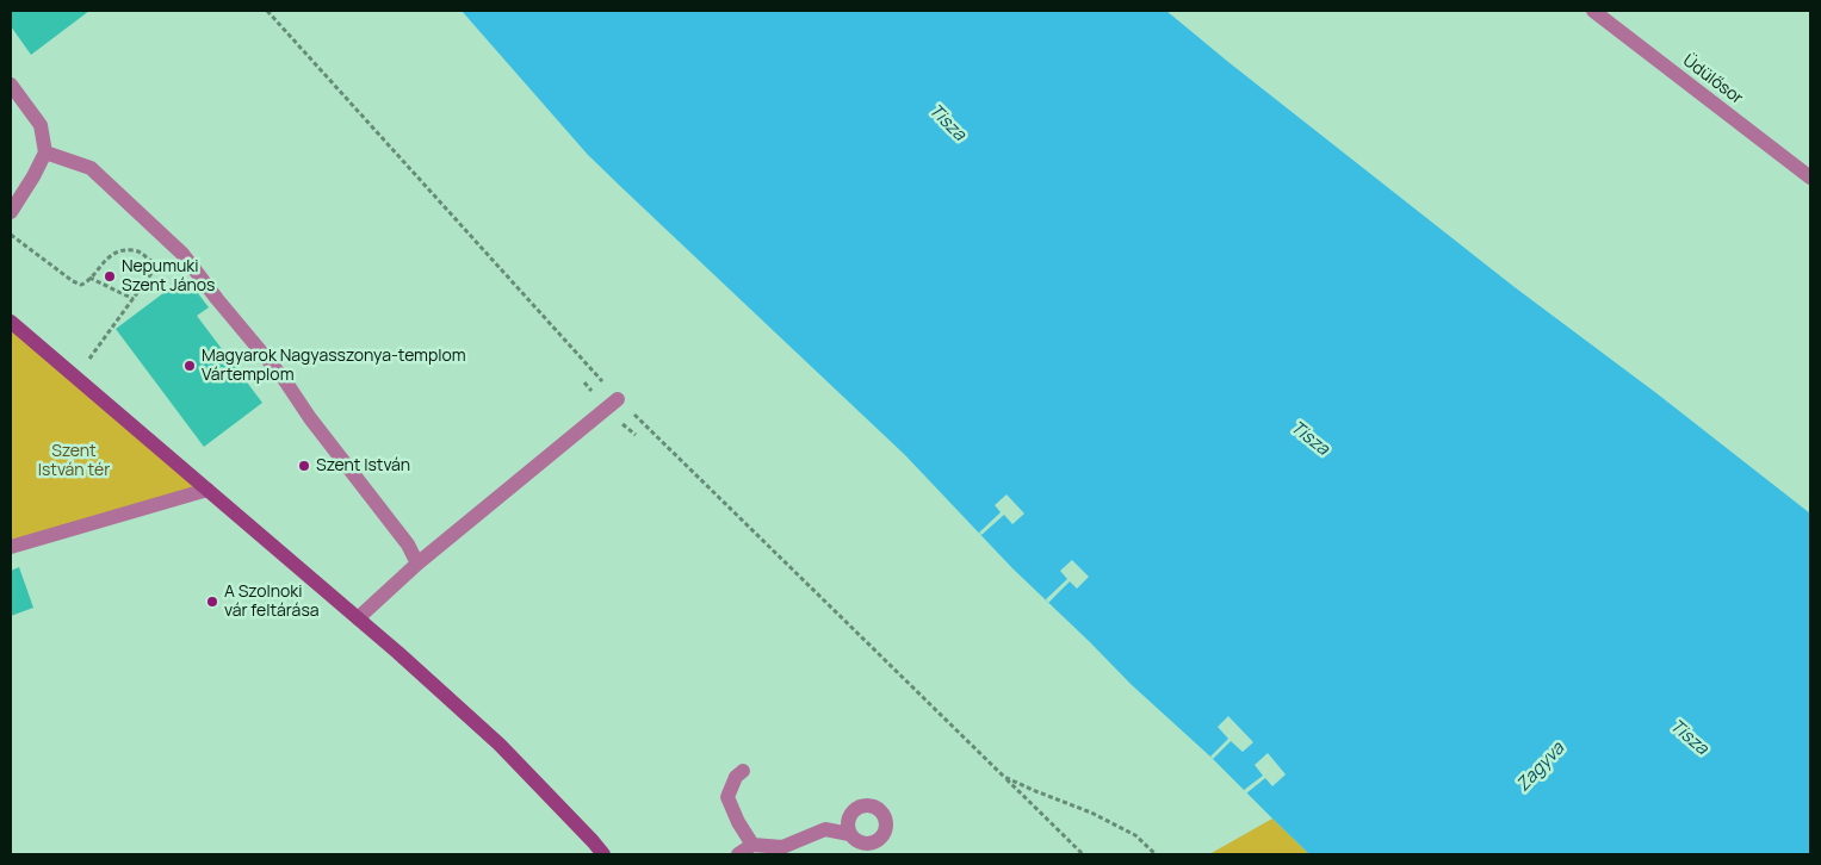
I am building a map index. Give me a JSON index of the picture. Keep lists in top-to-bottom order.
{
  "streets": {
    "street": ["Üdülősor"]
  },
  "water": ["Tisza", "Zagyva"],
  "parks": ["Szent István tér"],
  "places": [
    "Nepumuki Szent János",
    "Magyarok Nagyasszonya-templom Vártemplom",
    "Szent István",
    "A Szolnoki vár feltárása"
  ]
}
